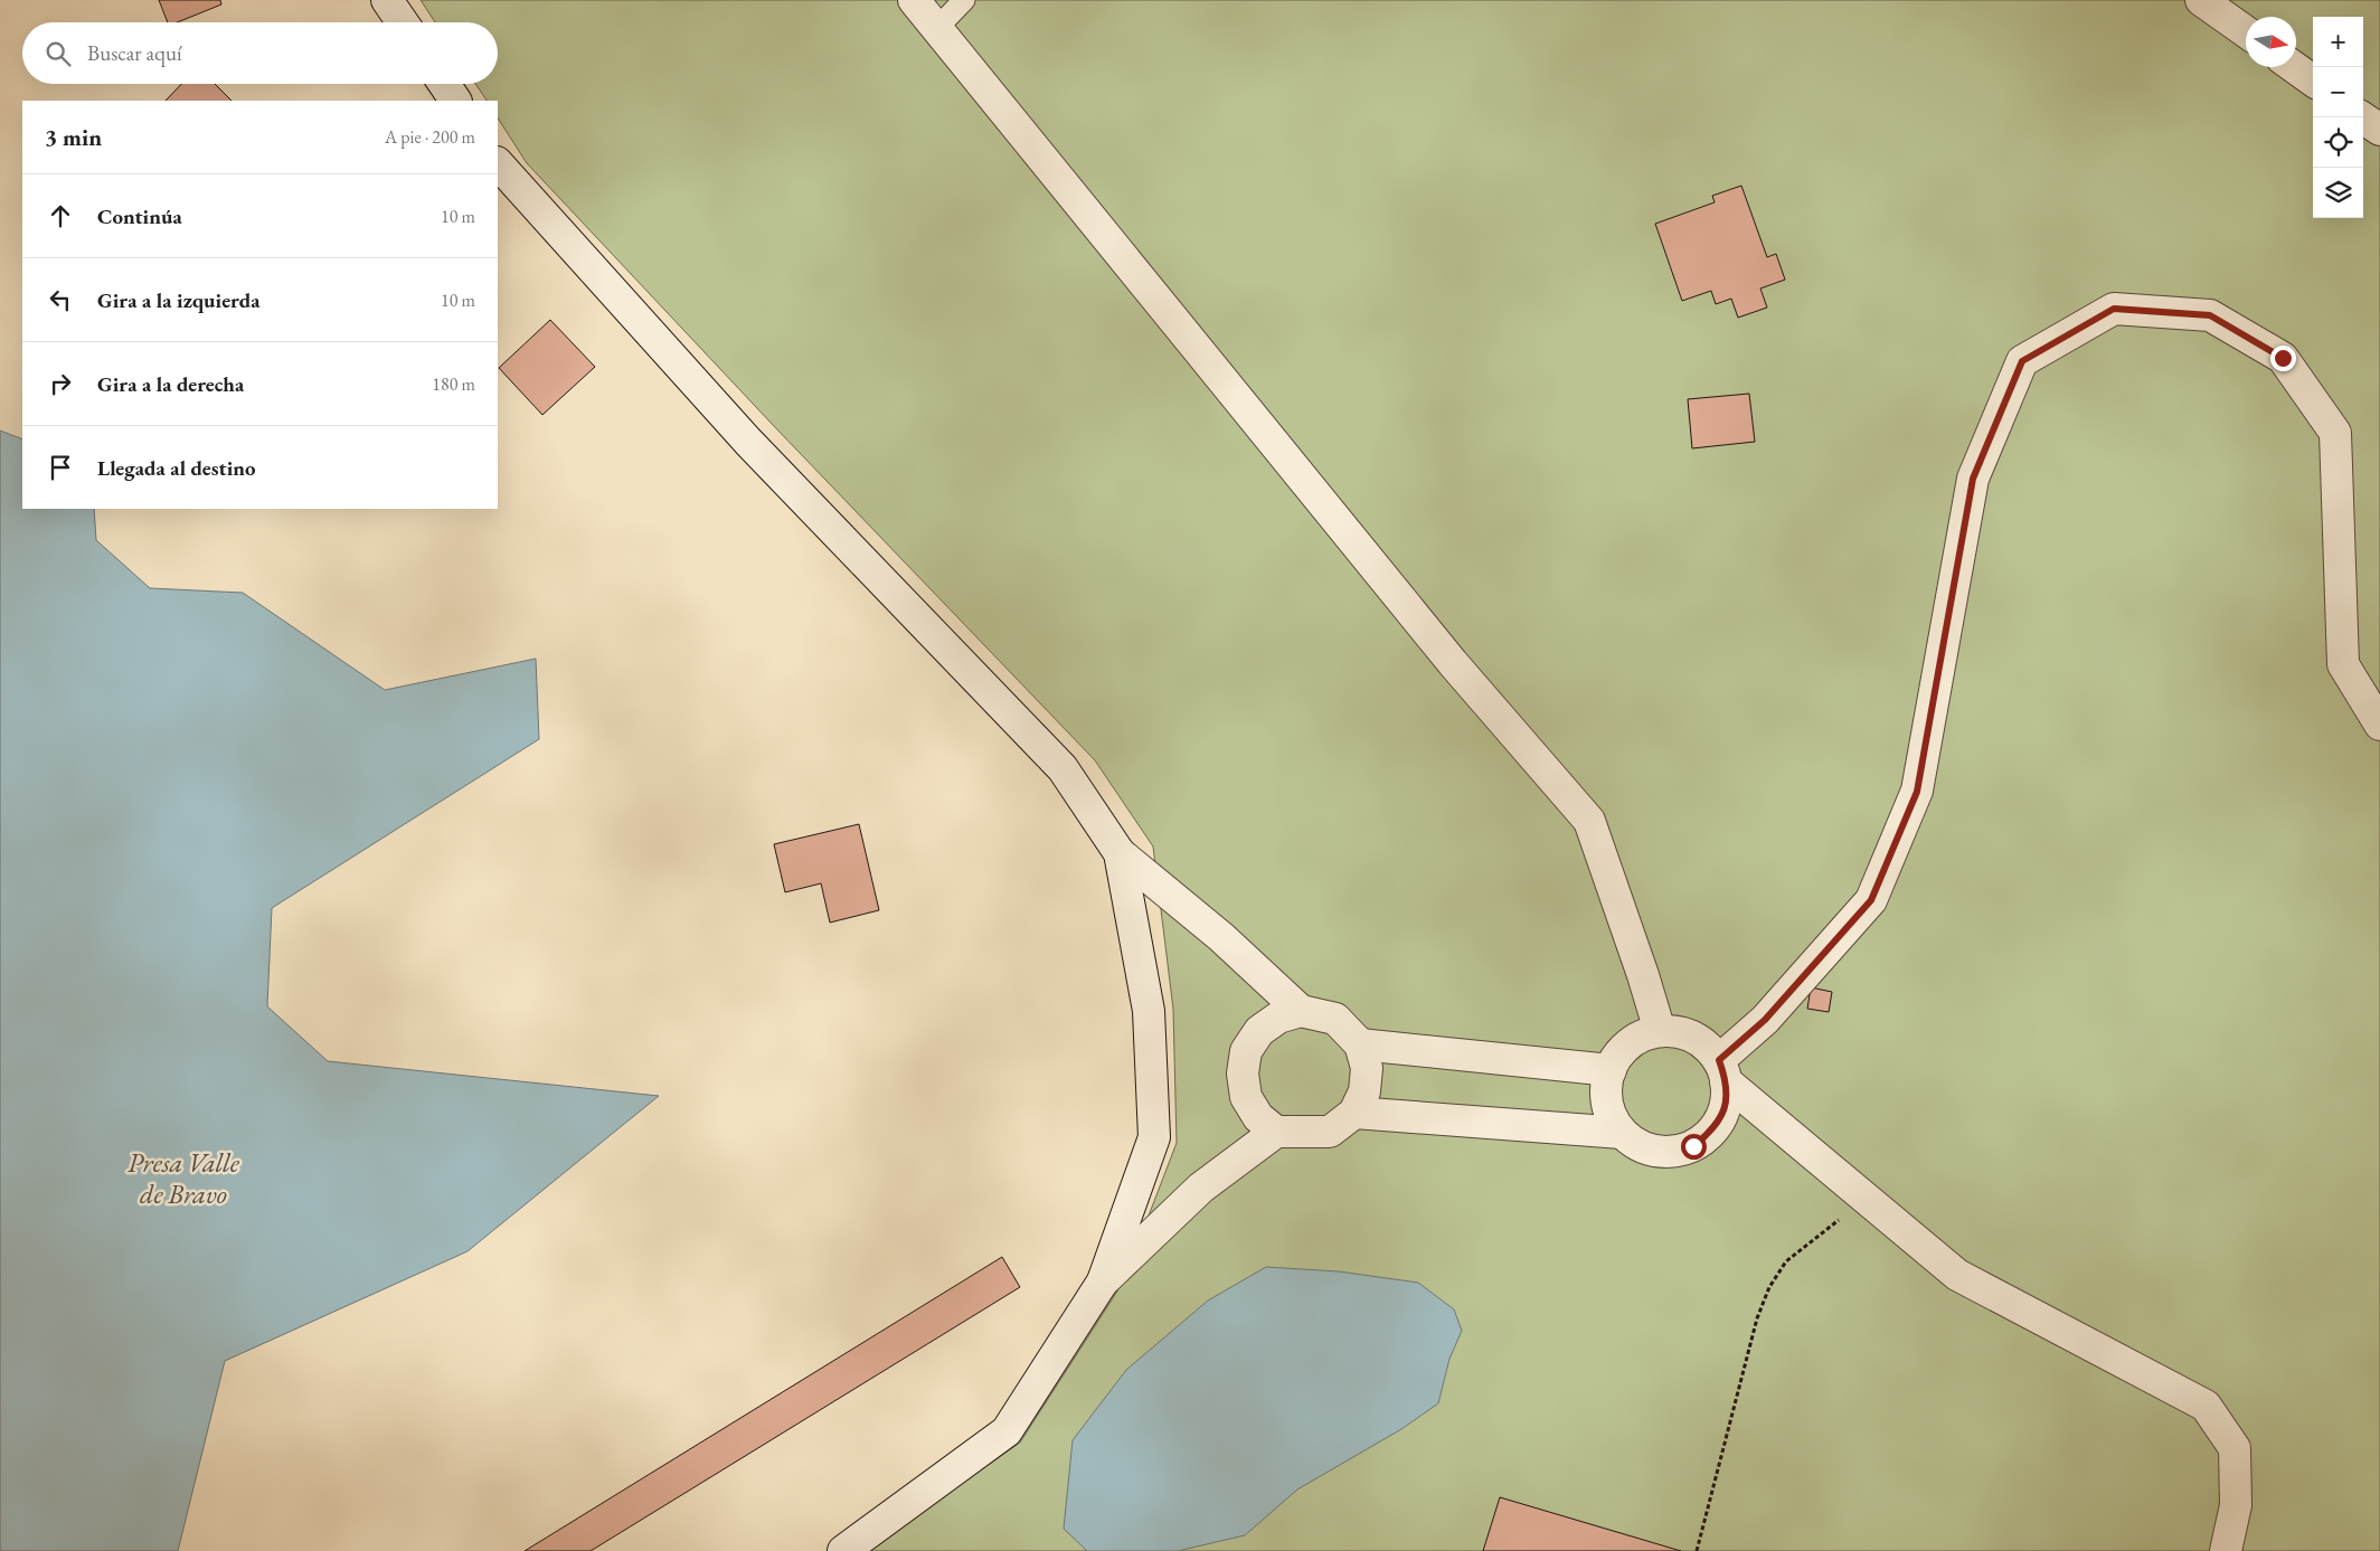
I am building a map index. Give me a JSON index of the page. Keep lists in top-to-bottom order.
{
  "water": ["Presa Valle de Bravo"],
  "north": "right",
  "page": {
    "map_buttons": ["+", "−"],
    "search": "Buscar aquí",
    "heading": ["3 min", "A pie · 200 m"],
    "list": [
      ["Continúa", "10 m"],
      ["Gira a la izquierda", "10 m"],
      ["Gira a la derecha", "180 m"],
      "Llegada al destino"
    ]
  }
}
